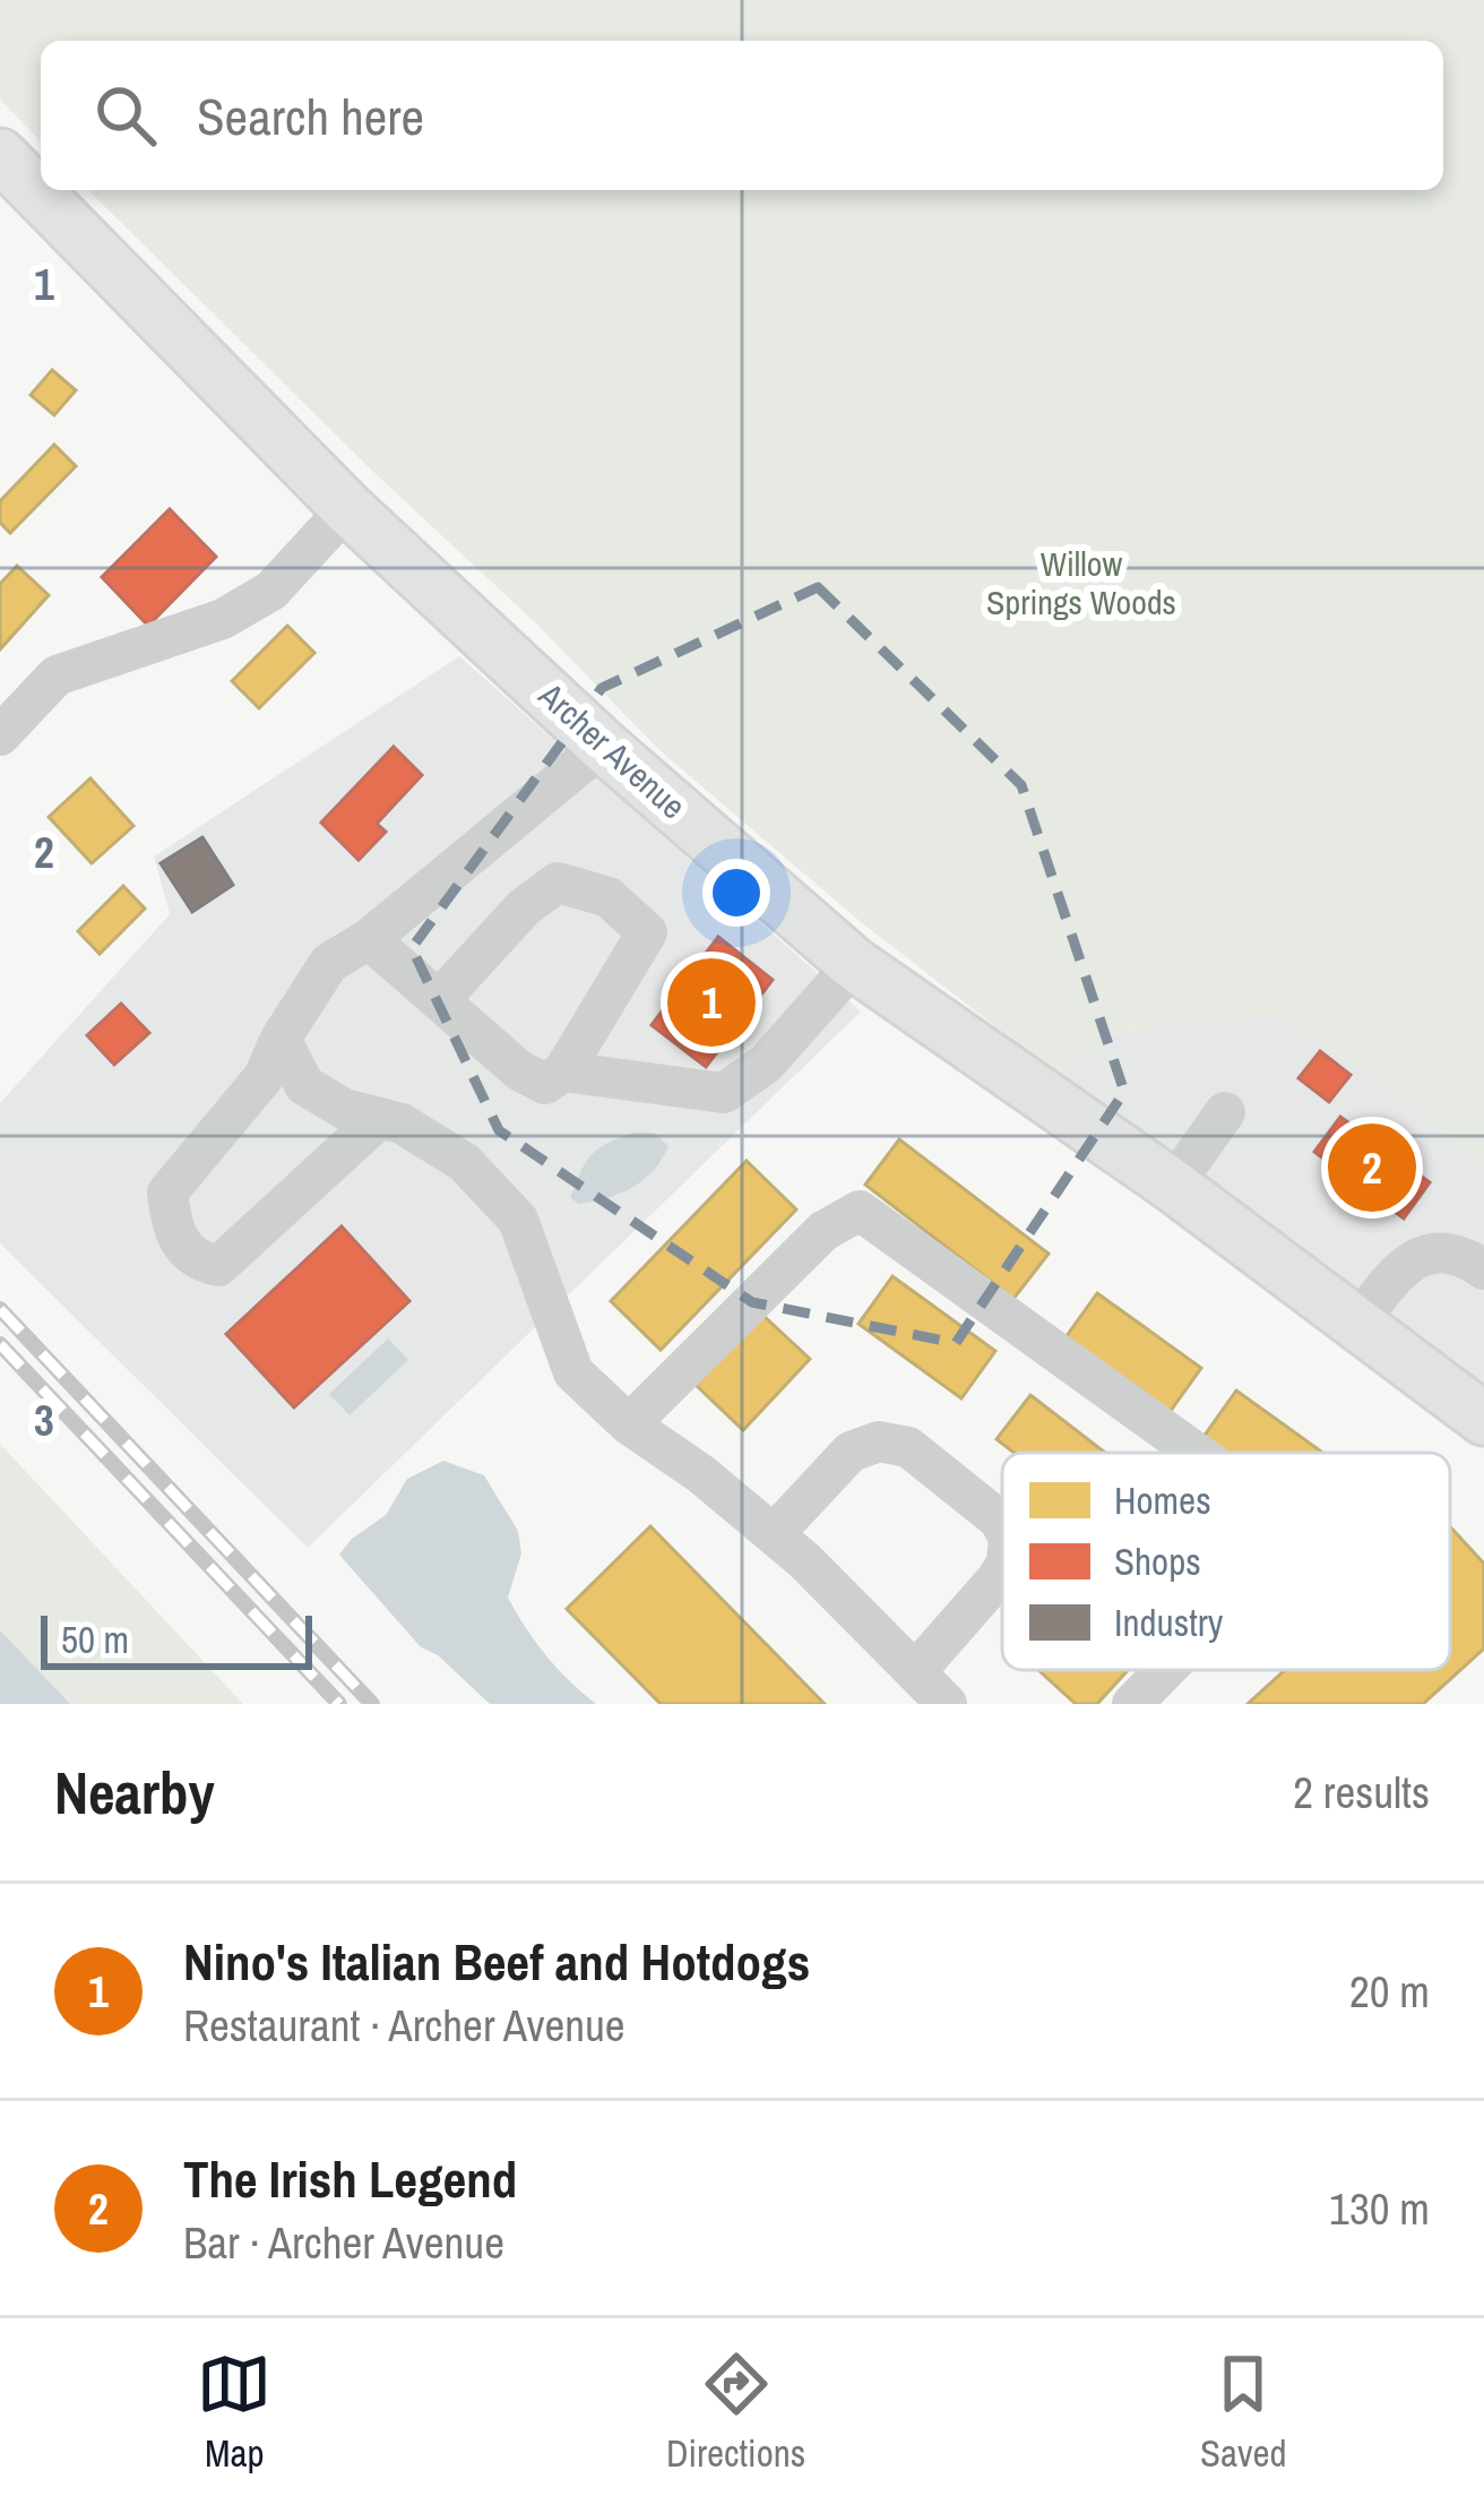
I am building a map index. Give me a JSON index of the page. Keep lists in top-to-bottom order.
{
  "streets": {
    "main road": ["Archer Avenue"]
  },
  "parks": ["Willow Springs Woods"],
  "legend": ["Homes", "Shops", "Industry"],
  "scale_bar": "50 m",
  "page": {
    "search": "Search here",
    "pins": ["1", "2"],
    "scale": "50 m",
    "heading": ["Nearby", "2 results"],
    "list": [
      {
        "mark": "1",
        "name": "Nino's Italian Beef and Hotdogs",
        "note": "Restaurant · Archer Avenue",
        "value": "20 m"
      },
      {
        "mark": "2",
        "name": "The Irish Legend",
        "note": "Bar · Archer Avenue",
        "value": "130 m"
      }
    ],
    "nav": ["Map", "Directions", "Saved"]
  },
  "grid": {
    "rows": ["1", "2", "3"]
  }
}
